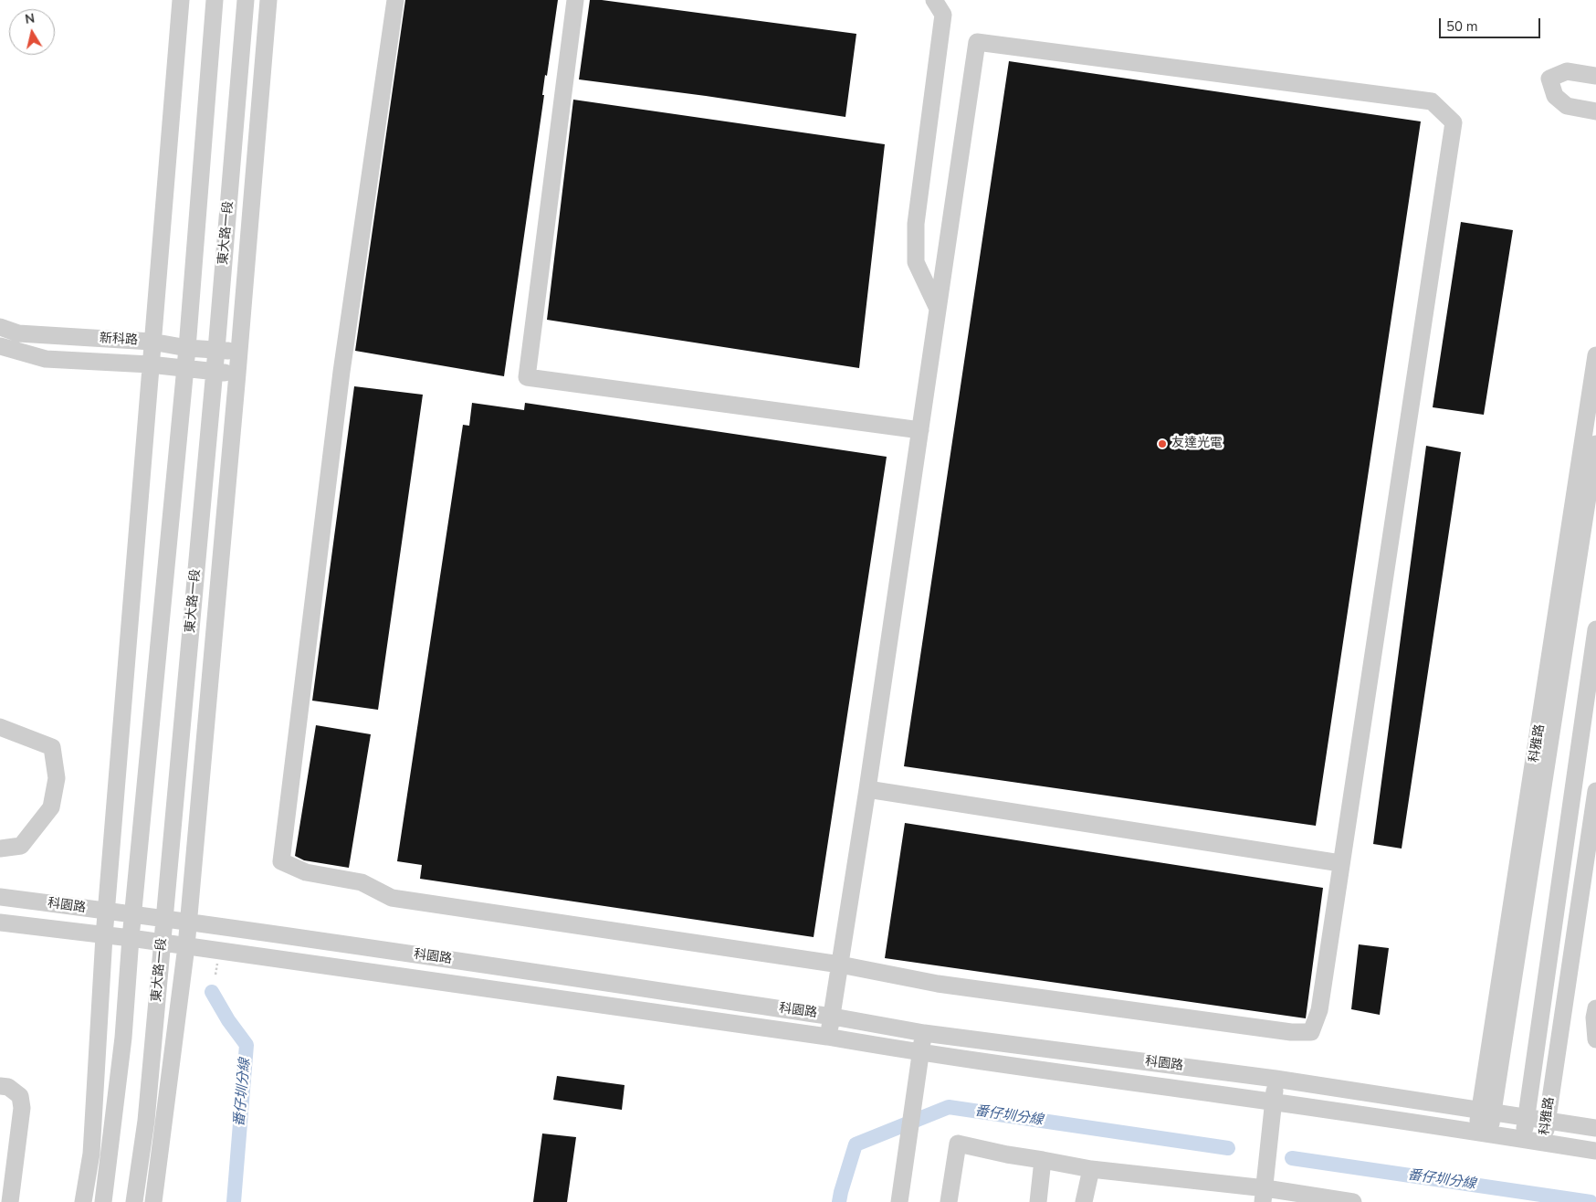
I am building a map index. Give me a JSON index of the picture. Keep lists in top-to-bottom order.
{
  "streets": {
    "street": [
      "東大路一段",
      "新科路",
      "科雅路",
      "科園路"
    ]
  },
  "crossings": [
    ["東大路一段", "新科路"],
    ["東大路一段", "科園路"],
    ["科雅路", "科園路"]
  ],
  "water": ["番仔圳分線"],
  "places": ["友達光電"],
  "scale_bar": "50 m",
  "north": "top"
}
